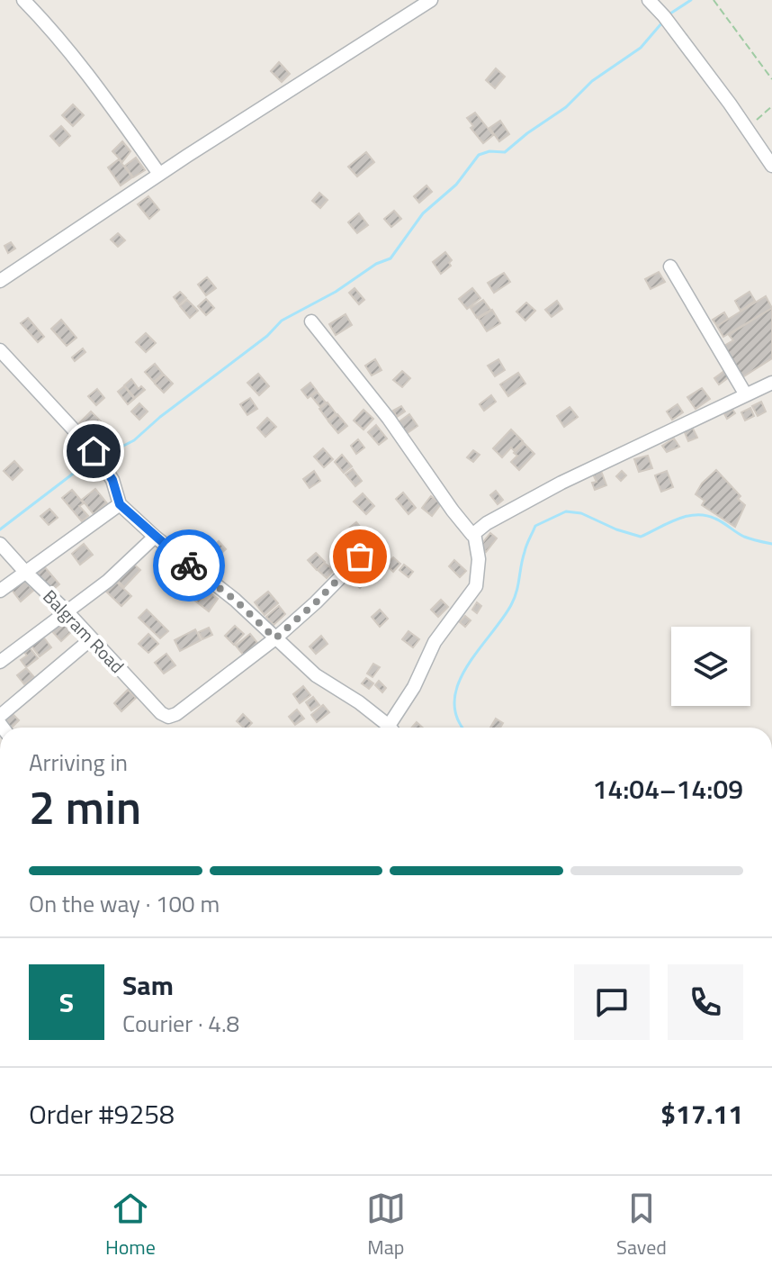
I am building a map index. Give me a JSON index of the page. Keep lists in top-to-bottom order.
{
  "streets": {
    "street": ["Balgram Road"]
  },
  "page": {
    "heading": ["2 min", "Arriving in", "14:04–14:09"],
    "panel": [
      "Sam",
      "Courier · 4.8",
      "Order #9258",
      "$17.11"
    ],
    "bar": "On the way · 100 m",
    "round": "S",
    "tabs": ["Home", "Map", "Saved"]
  }
}
